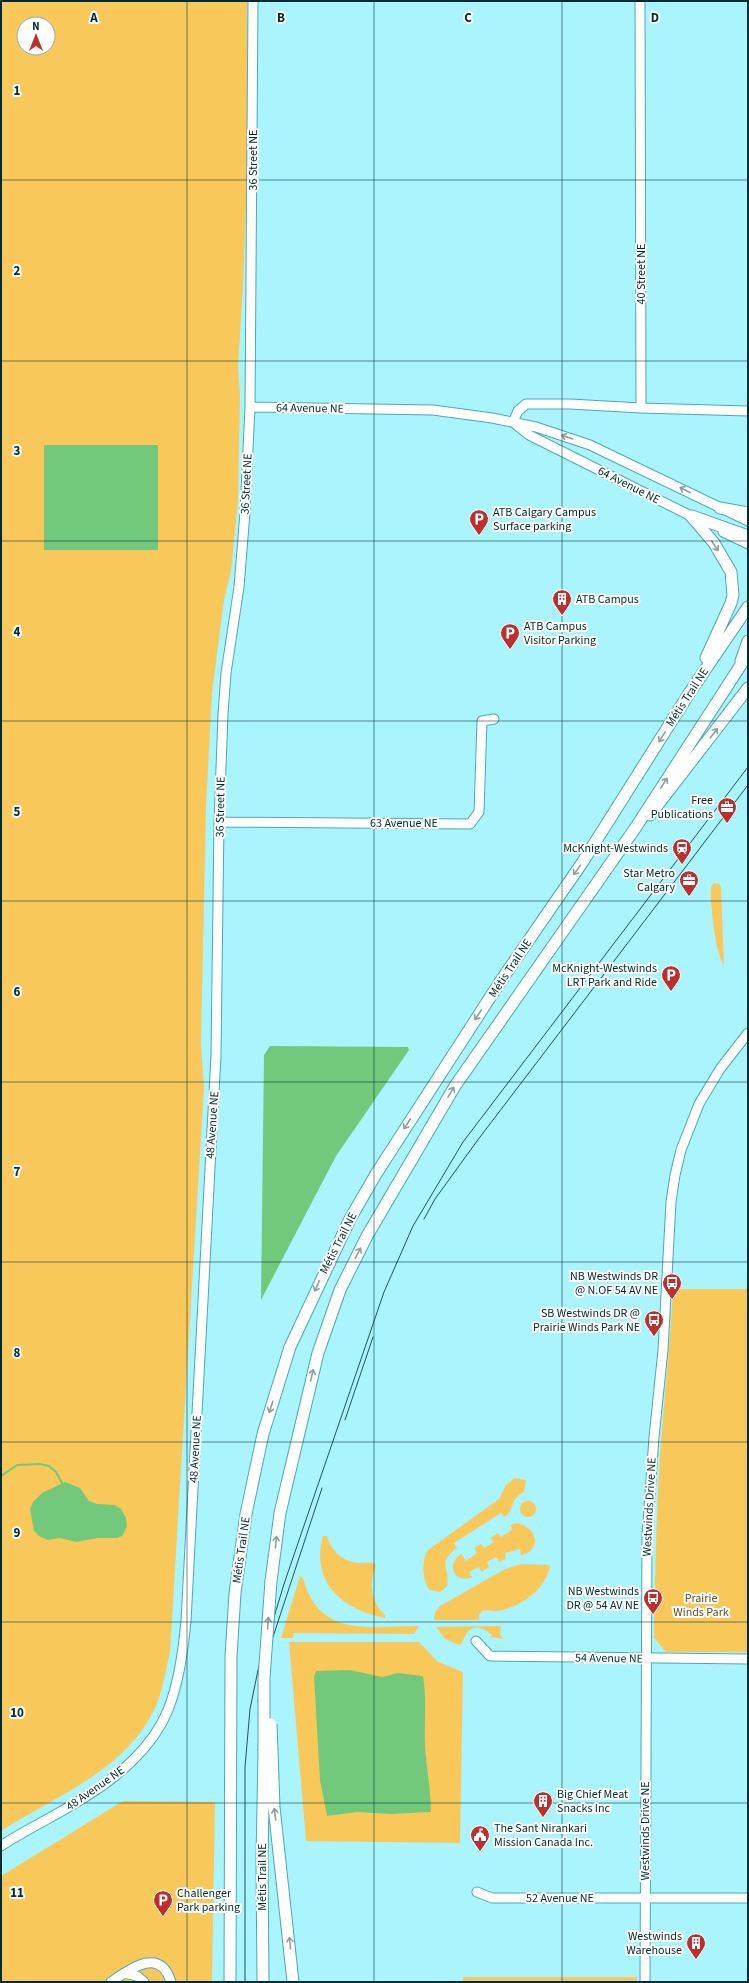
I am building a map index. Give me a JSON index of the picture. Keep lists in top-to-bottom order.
{
  "streets": {
    "main road": ["Métis Trail NE"],
    "street": [
      "36 Street NE",
      "40 Street NE",
      "64 Avenue NE",
      "63 Avenue NE",
      "48 Avenue NE",
      "Westwinds Drive NE",
      "54 Avenue NE",
      "52 Avenue NE"
    ]
  },
  "crossings": [
    ["36 Street NE", "64 Avenue NE"],
    ["36 Street NE", "63 Avenue NE"],
    ["36 Street NE", "48 Avenue NE"],
    ["Westwinds Drive NE", "54 Avenue NE"],
    ["Westwinds Drive NE", "52 Avenue NE"]
  ],
  "parks": ["Prairie Winds Park"],
  "places": {
    "parking": [
      "ATB Calgary Campus Surface parking",
      "ATB Campus Visitor Parking",
      "McKnight-Westwinds LRT Park and Ride",
      "Challenger Park parking"
    ],
    "building": ["ATB Campus", "Big Chief Meat Snacks Inc", "Westwinds Warehouse"],
    "office": ["Free Publications", "Star Metro Calgary"],
    "station": ["McKnight-Westwinds"],
    "bus stop": ["NB Westwinds DR @ N.OF 54 AV NE", "SB Westwinds DR @ Prairie Winds Park NE", "NB Westwinds DR @ 54 AV NE"],
    "public building": ["The Sant Nirankari Mission Canada Inc."]
  },
  "north": "top",
  "grid": {
    "columns": [
      "A",
      "B",
      "C",
      "D"
    ],
    "rows": [
      "1",
      "2",
      "3",
      "4",
      "5",
      "6",
      "7",
      "8",
      "9",
      "10",
      "11"
    ]
  }
}
